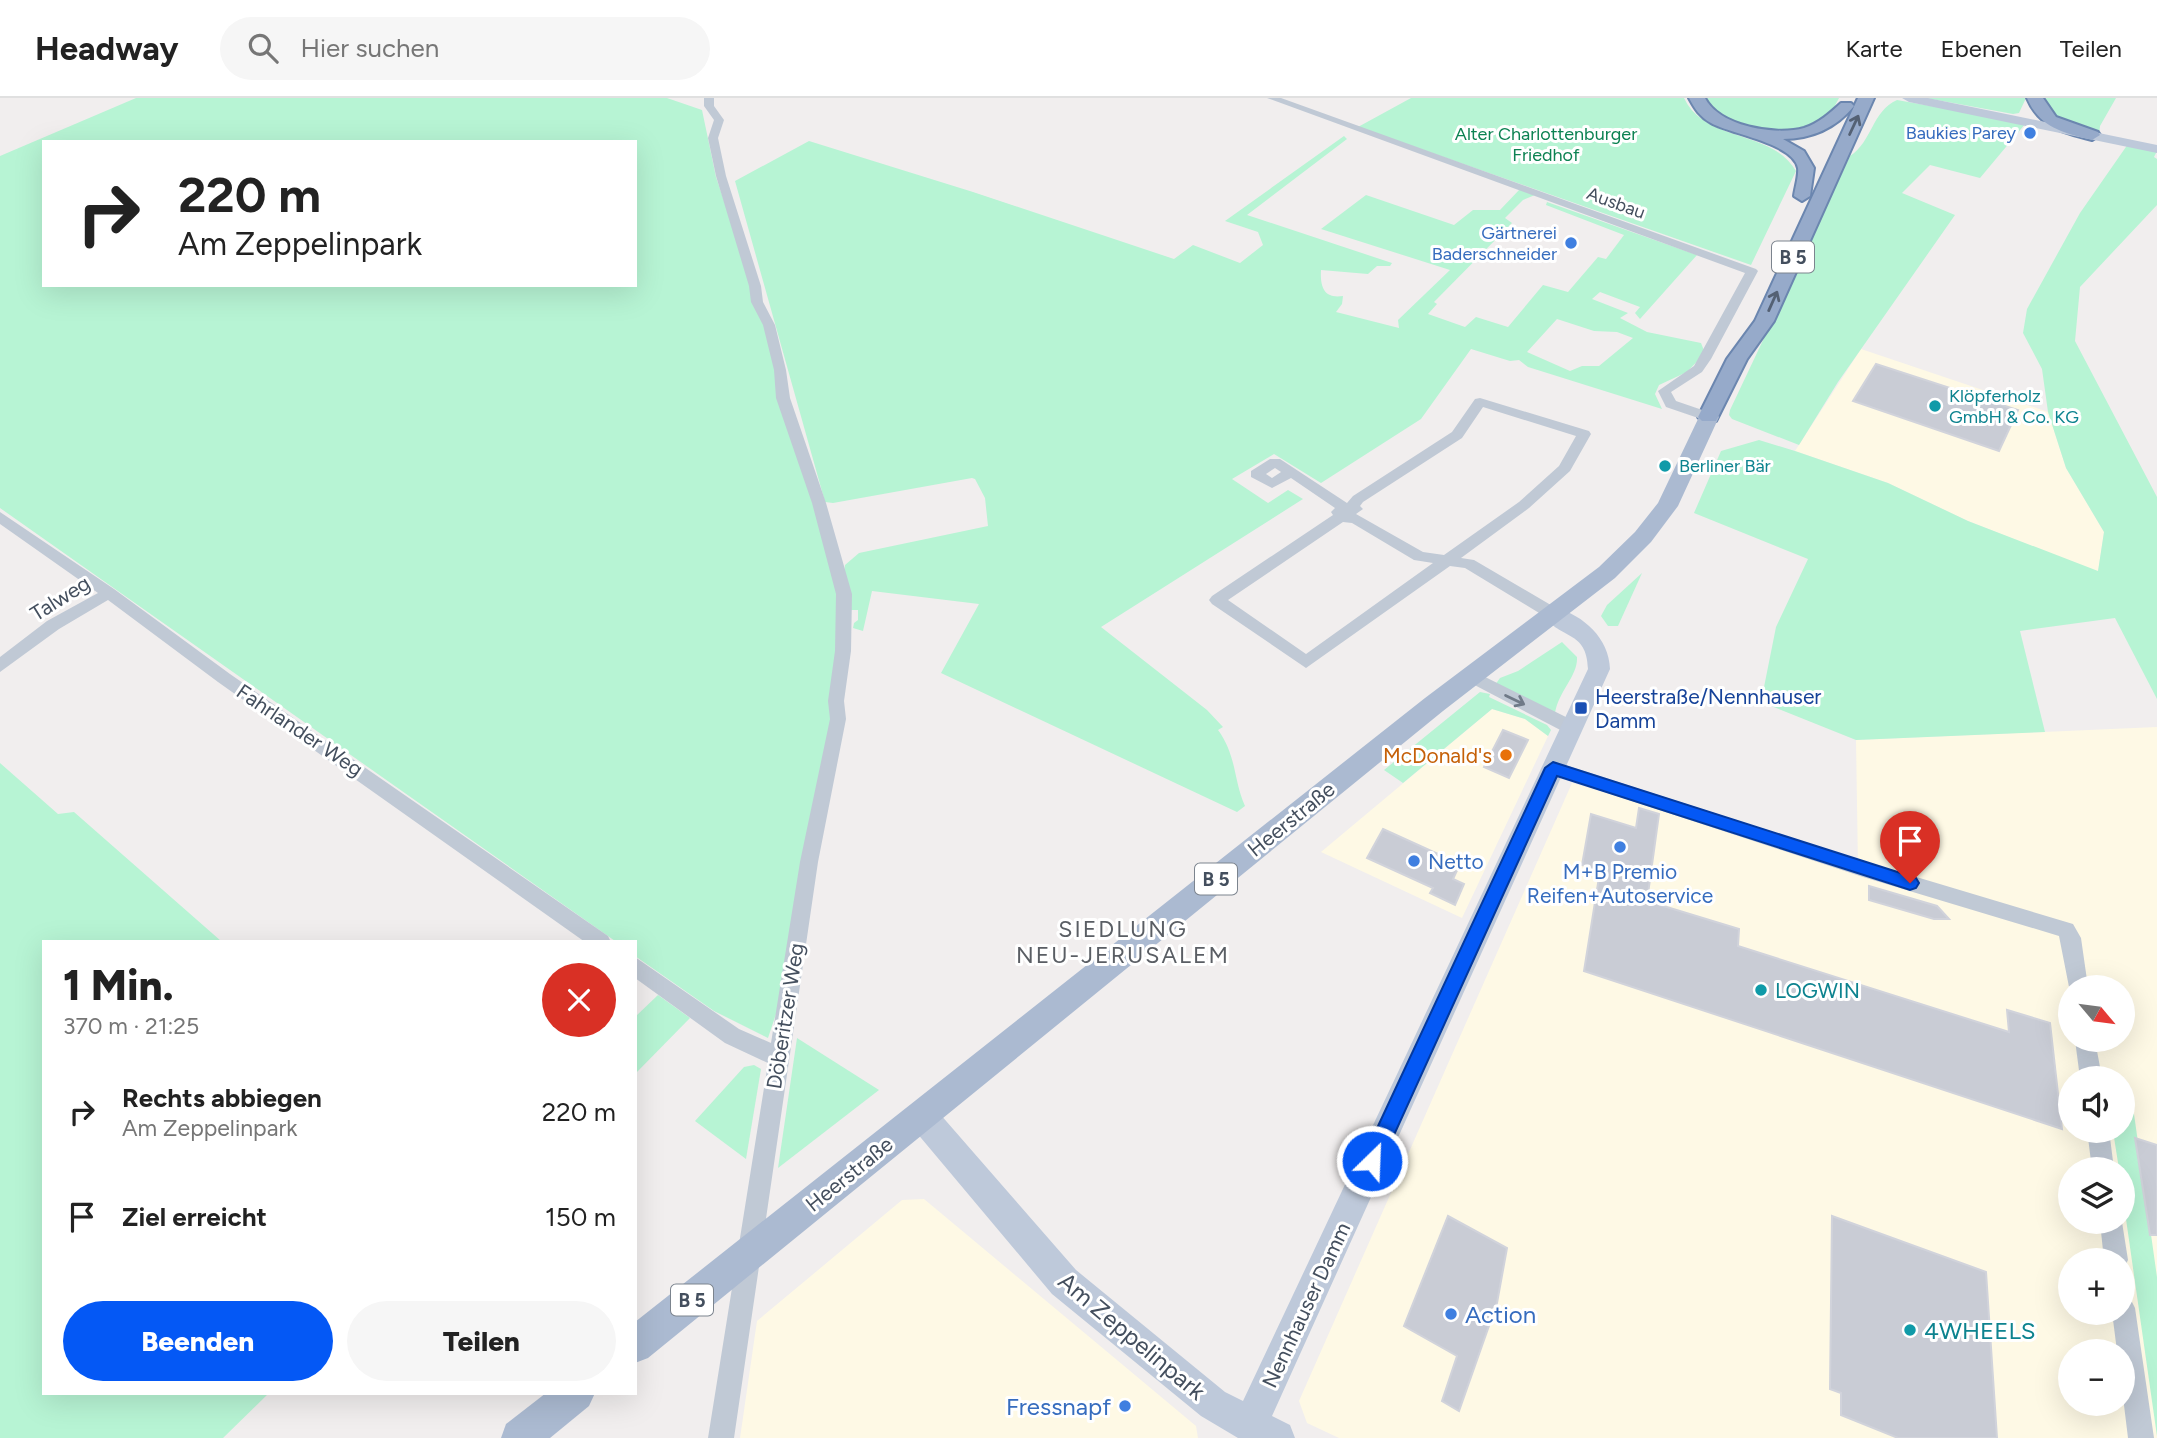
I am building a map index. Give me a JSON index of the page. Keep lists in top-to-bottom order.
{
  "streets": {
    "highway": ["B 5"],
    "main road": ["Heerstraße", "Nennhauser Damm", "Am Zeppelinpark"],
    "street": [
      "Ausbau",
      "Talweg",
      "Fahrlander Weg",
      "Döberitzer Weg"
    ]
  },
  "crossings": [
    ["Ausbau", "B 5"],
    ["Ausbau", "Heerstraße"],
    ["B 5", "Heerstraße"],
    ["Talweg", "Fahrlander Weg"],
    ["Heerstraße", "Döberitzer Weg"],
    ["Heerstraße", "Nennhauser Damm"],
    ["Heerstraße", "Am Zeppelinpark"],
    ["Nennhauser Damm", "Am Zeppelinpark"]
  ],
  "districts": ["SIEDLUNG NEU-JERUSALEM"],
  "parks": ["Alter Charlottenburger Friedhof"],
  "places": {
    "other": [
      "Baukies Parey",
      "Gärtnerei Baderschneider",
      "Klöpferholz GmbH & Co. KG",
      "Berliner Bär",
      "McDonald's",
      "M+B Premio Reifen+Autoservice",
      "Netto",
      "LOGWIN",
      "Action",
      "4WHEELS",
      "Fressnapf"
    ],
    "transit": ["Heerstraße/Nennhauser Damm"]
  },
  "north": "bottom right",
  "page": {
    "header": "Headway",
    "search": "Hier suchen",
    "nav": ["Karte", "Ebenen", "Teilen"],
    "turn": ["220 m", "Am Zeppelinpark"],
    "heading": ["1 Min.", "370 m · 21:25"],
    "map_buttons": ["+", "−"],
    "list": [
      {
        "name": "Rechts abbiegen",
        "note": "Am Zeppelinpark",
        "value": "220 m"
      },
      {
        "name": "Ziel erreicht",
        "value": "150 m"
      }
    ],
    "buttons": ["Beenden", "Teilen"]
  }
}
